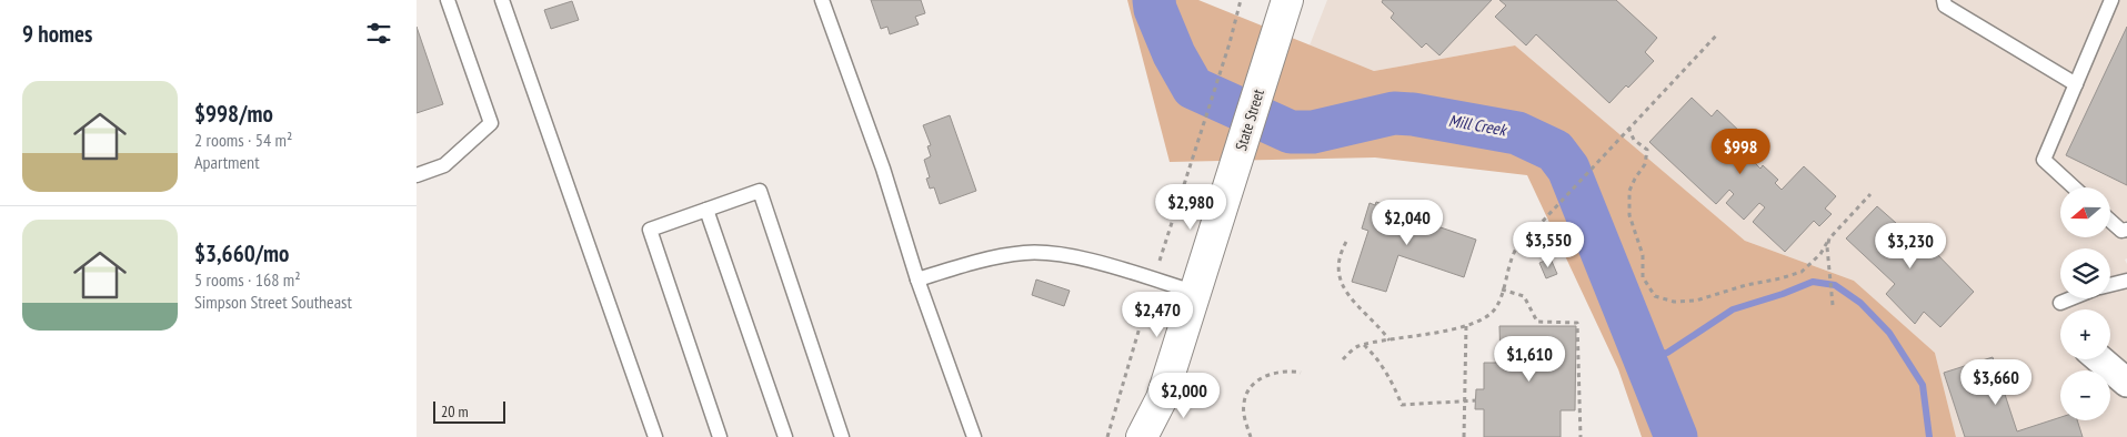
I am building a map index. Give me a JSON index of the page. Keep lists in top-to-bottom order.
{
  "streets": {
    "main road": ["State Street"]
  },
  "water": ["Mill Creek"],
  "scale_bar": "20 m",
  "north": "left",
  "page": {
    "heading": "9 homes",
    "list": [
      {
        "name": "$998/mo",
        "note": "2 rooms · 54 m² · Apartment"
      },
      {
        "name": "$3,660/mo",
        "note": "5 rooms · 168 m² · Simpson Street Southeast"
      }
    ],
    "price": [
      "$998",
      "$2,980",
      "$2,040",
      "$3,550",
      "$3,230",
      "$2,470",
      "$1,610",
      "$3,660",
      "$2,000"
    ],
    "map_buttons": ["+", "−"],
    "scale": "20 m"
  }
}
